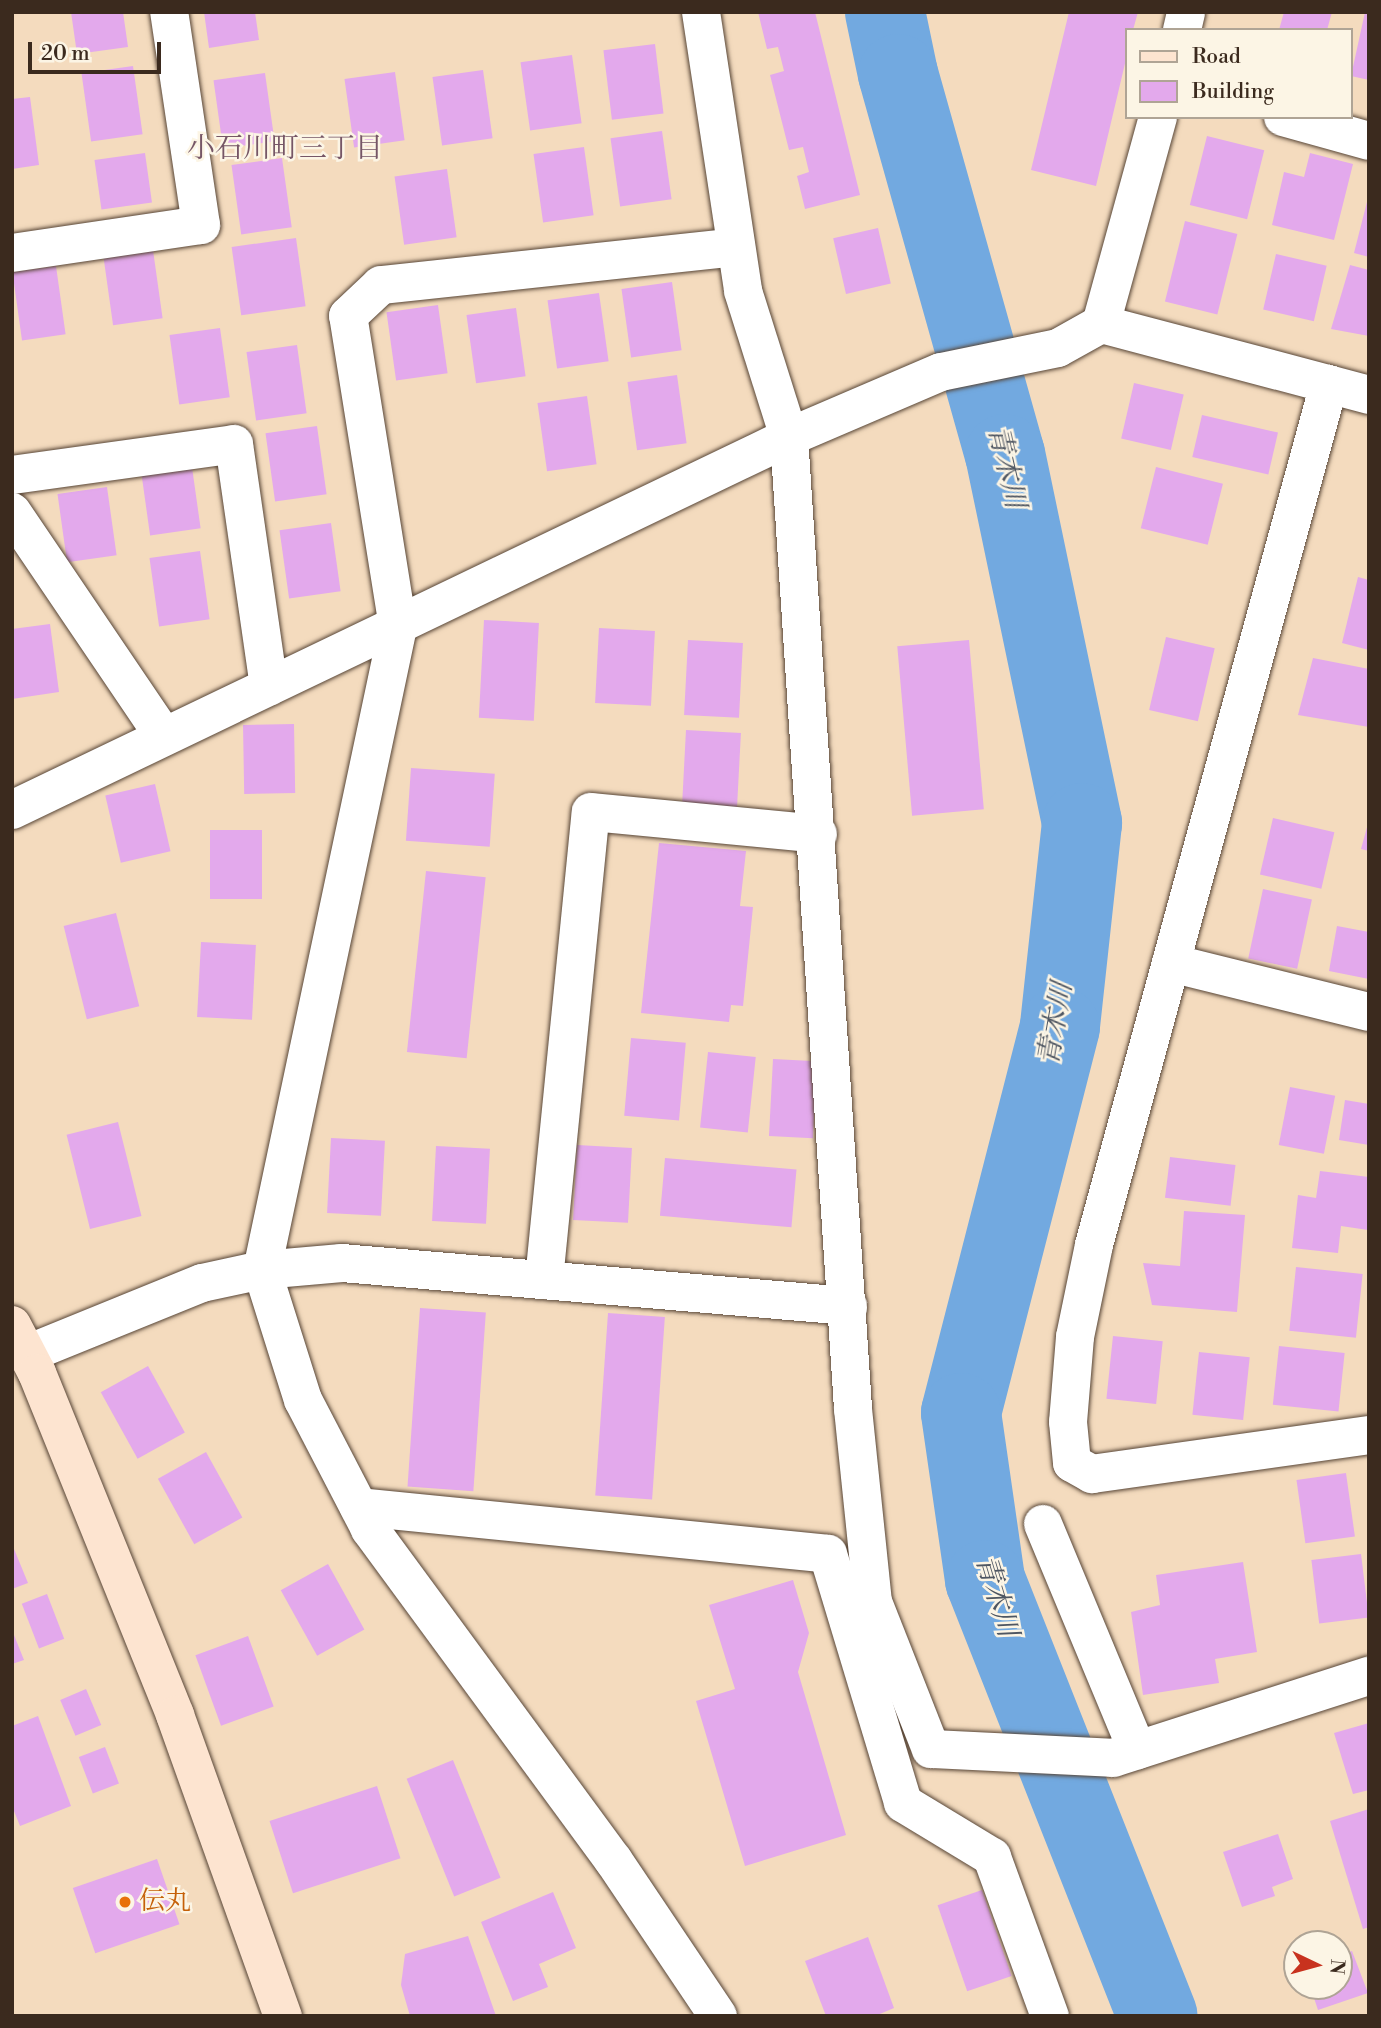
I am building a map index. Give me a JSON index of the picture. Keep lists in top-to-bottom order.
{
  "districts": ["小石川町三丁目"],
  "water": ["青木川"],
  "places": ["伝丸"],
  "legend": ["Road", "Building"],
  "scale_bar": "20 m",
  "north": "right"
}
